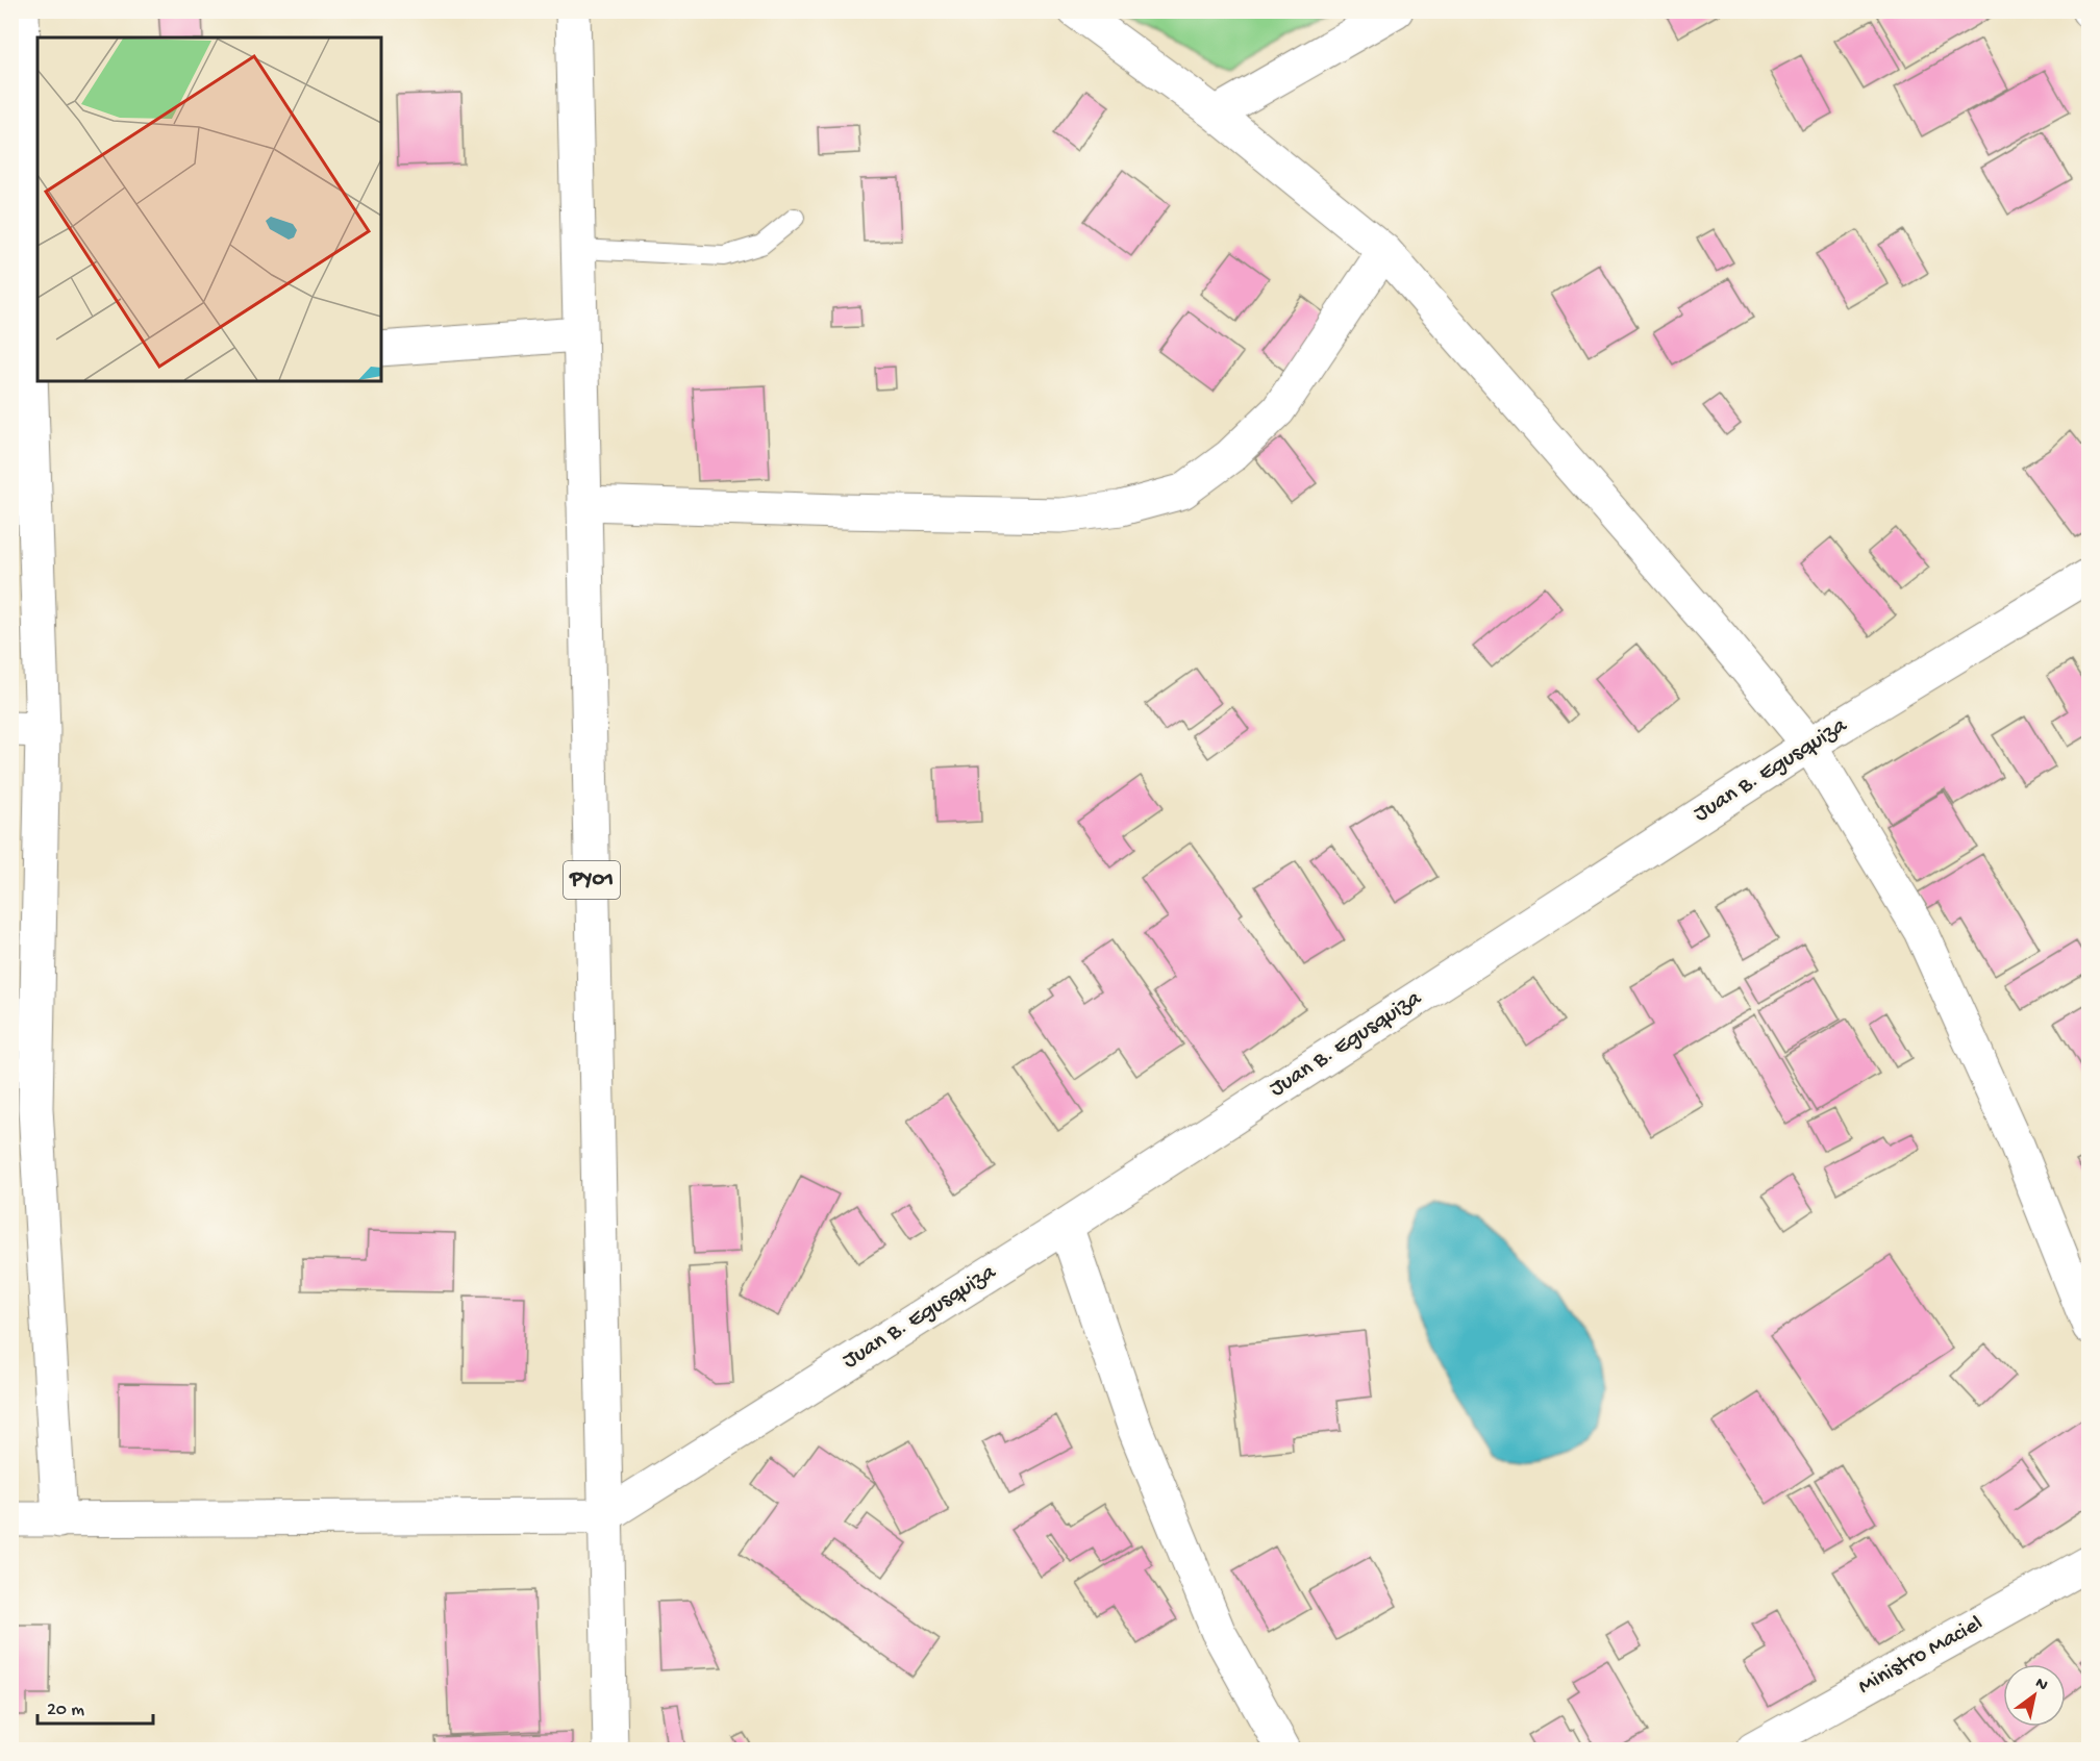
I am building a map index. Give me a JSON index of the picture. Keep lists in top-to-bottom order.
{
  "streets": {
    "main road": ["Juan B. Egusquiza", "PY01", "Ministro Maciel"]
  },
  "crossings": [
    ["Juan B. Egusquiza", "PY01"]
  ],
  "scale_bar": "20 m",
  "north": "top right"
}
